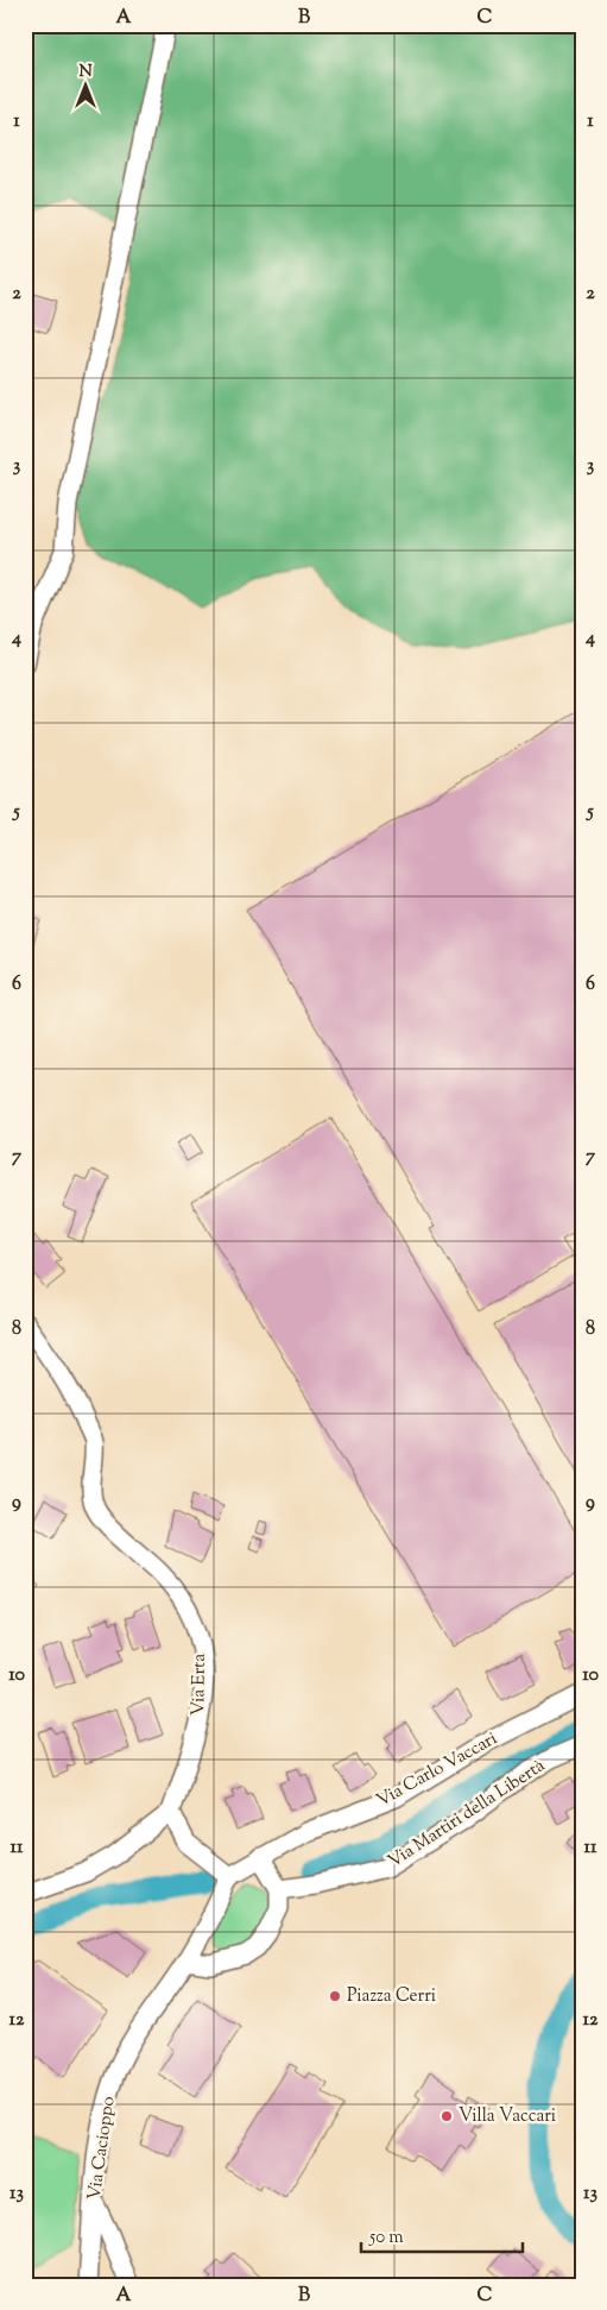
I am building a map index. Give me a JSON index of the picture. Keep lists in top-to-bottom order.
{
  "streets": {
    "street": [
      "Via Erta",
      "Via Carlo Vaccari",
      "Via Martiri della Libertà",
      "Via Cacioppo"
    ]
  },
  "places": ["Piazza Cerri", "Villa Vaccari"],
  "scale_bar": "50 m",
  "north": "top",
  "grid": {
    "columns": ["A", "B", "C"],
    "rows": [
      "1",
      "2",
      "3",
      "4",
      "5",
      "6",
      "7",
      "8",
      "9",
      "10",
      "11",
      "12",
      "13"
    ]
  }
}
